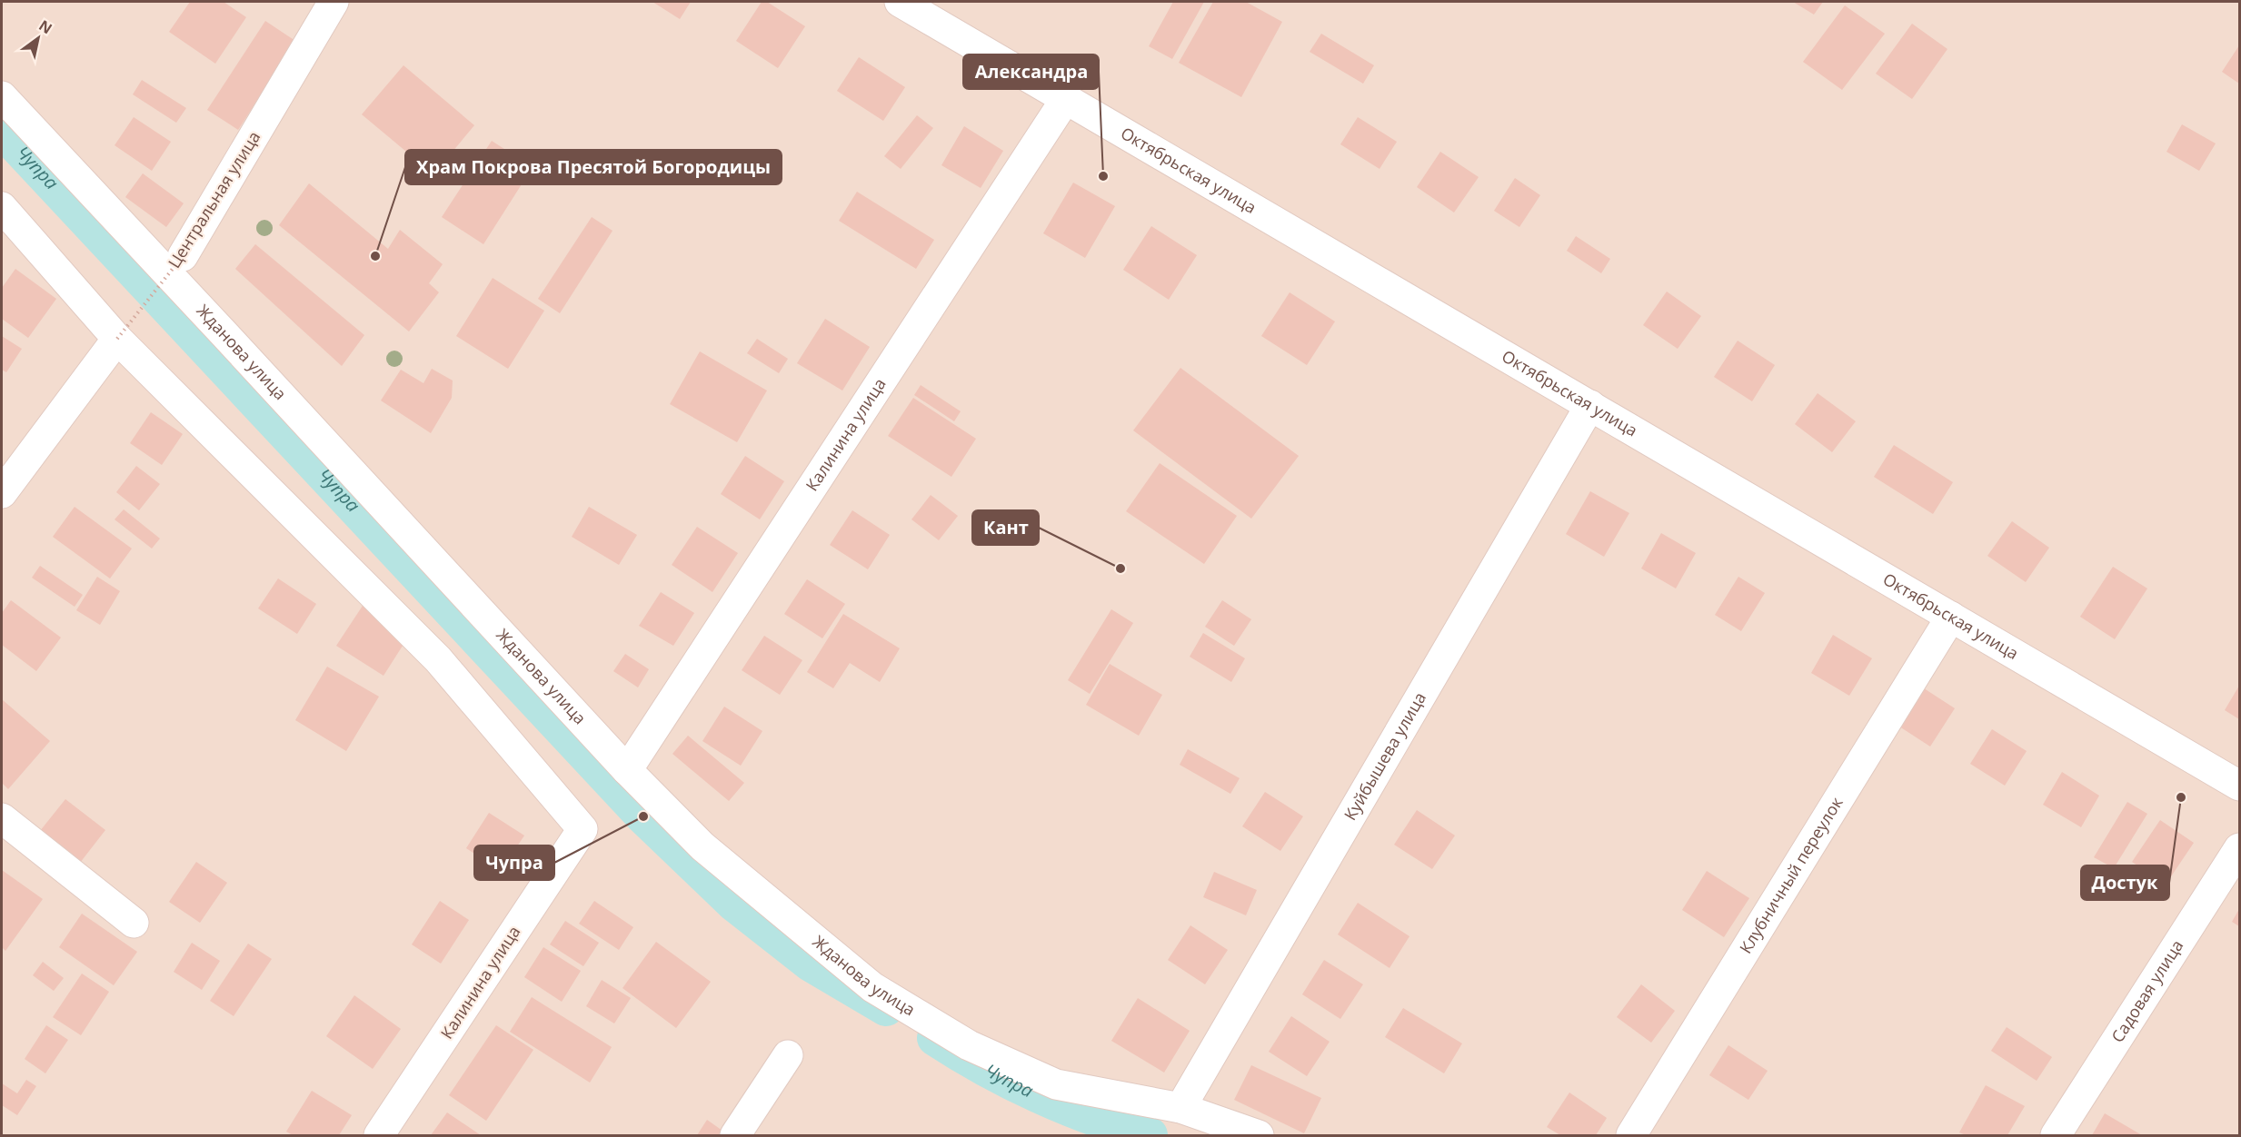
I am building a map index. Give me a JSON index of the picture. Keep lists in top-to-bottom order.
{
  "streets": {
    "street": [
      "Октябрьская улица",
      "Центральная улица",
      "Жданова улица",
      "Калинина улица",
      "Куйбышева улица",
      "Клубничный переулок",
      "Садовая улица"
    ]
  },
  "crossings": [
    ["Октябрьская улица", "Калинина улица"],
    ["Октябрьская улица", "Куйбышева улица"],
    ["Октябрьская улица", "Клубничный переулок"],
    ["Центральная улица", "Калинина улица"],
    ["Жданова улица", "Калинина улица"],
    ["Жданова улица", "Куйбышева улица"]
  ],
  "water": ["Чупра"],
  "places": [
    "Александра",
    "Храм Покрова Пресятой Богородицы",
    "Кант",
    "Достук",
    "Чупра"
  ],
  "north": "top right"
}
